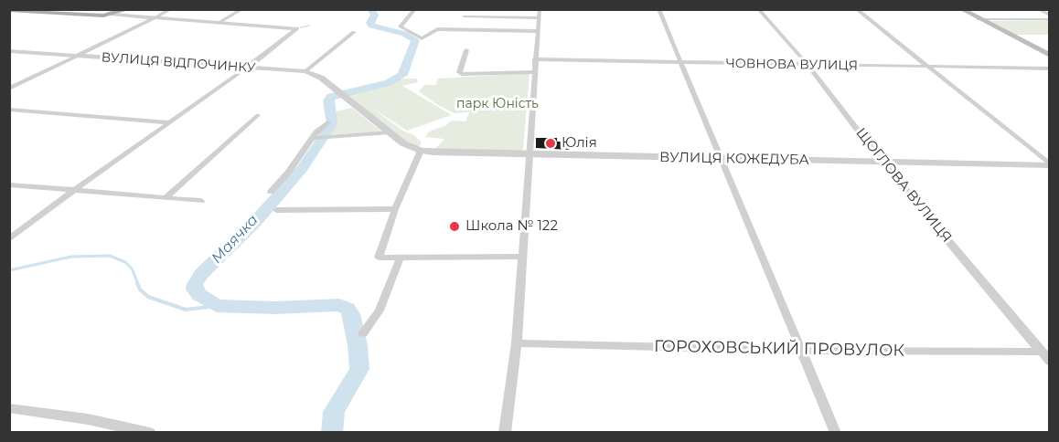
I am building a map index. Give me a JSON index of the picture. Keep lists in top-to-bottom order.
{
  "streets": {
    "street": [
      "ВУЛИЦЯ ВІДПОЧИНКУ",
      "ЧОВНОВА ВУЛИЦЯ",
      "ВУЛИЦЯ КОЖЕДУБА",
      "ЩОГЛОВА ВУЛИЦЯ",
      "ГОРОХОВСЬКИЙ ПРОВУЛОК"
    ]
  },
  "crossings": [
    ["ВУЛИЦЯ ВІДПОЧИНКУ", "ВУЛИЦЯ КОЖЕДУБА"],
    ["ЧОВНОВА ВУЛИЦЯ", "ЩОГЛОВА ВУЛИЦЯ"],
    ["ВУЛИЦЯ КОЖЕДУБА", "ЩОГЛОВА ВУЛИЦЯ"],
    ["ЩОГЛОВА ВУЛИЦЯ", "ГОРОХОВСЬКИЙ ПРОВУЛОК"]
  ],
  "water": ["Маячка"],
  "parks": ["парк Юність"],
  "places": ["Юлія", "Школа № 122"]
}
